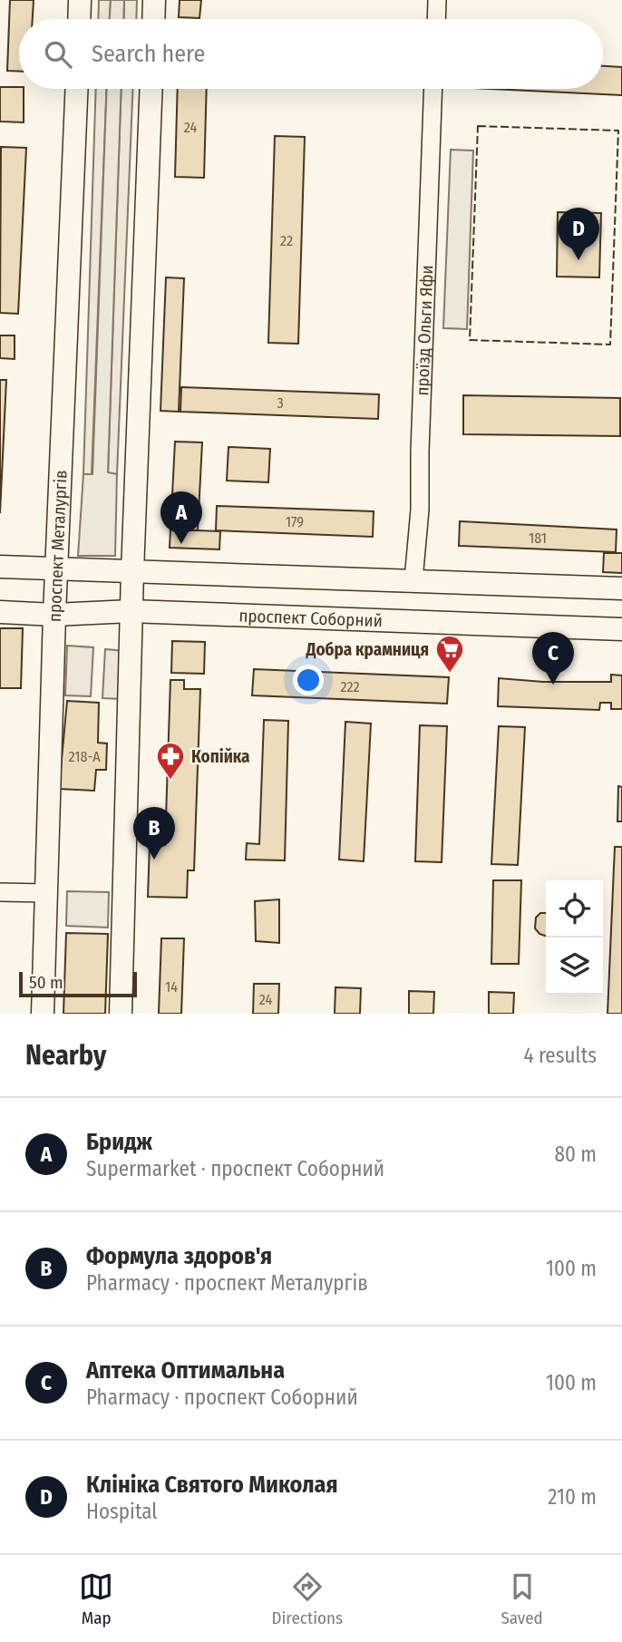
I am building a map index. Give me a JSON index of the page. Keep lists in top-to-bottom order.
{
  "streets": {
    "main road": ["проспект Металургів", "проспект Соборний"],
    "street": ["проїзд Ольги Яфи"]
  },
  "crossings": [
    ["проспект Металургів", "проспект Соборний"]
  ],
  "places": {
    "supermarket": ["Добра крамниця"],
    "pharmacy": ["Копійка"]
  },
  "house_numbers": [
    "24",
    "22",
    "3",
    "179",
    "181",
    "222",
    "218-А",
    "14",
    "24"
  ],
  "scale_bar": "50 m",
  "page": {
    "search": "Search here",
    "pins": [
      "D",
      "A",
      "C",
      "B"
    ],
    "scale": "50 m",
    "heading": ["Nearby", "4 results"],
    "list": [
      {
        "mark": "A",
        "name": "Бридж",
        "note": "Supermarket · проспект Соборний",
        "value": "80 m"
      },
      {
        "mark": "B",
        "name": "Формула здоров'я",
        "note": "Pharmacy · проспект Металургів",
        "value": "100 m"
      },
      {
        "mark": "C",
        "name": "Аптека Оптимальна",
        "note": "Pharmacy · проспект Соборний",
        "value": "100 m"
      },
      {
        "mark": "D",
        "name": "Клініка Святого Миколая",
        "note": "Hospital",
        "value": "210 m"
      }
    ],
    "nav": ["Map", "Directions", "Saved"]
  }
}
